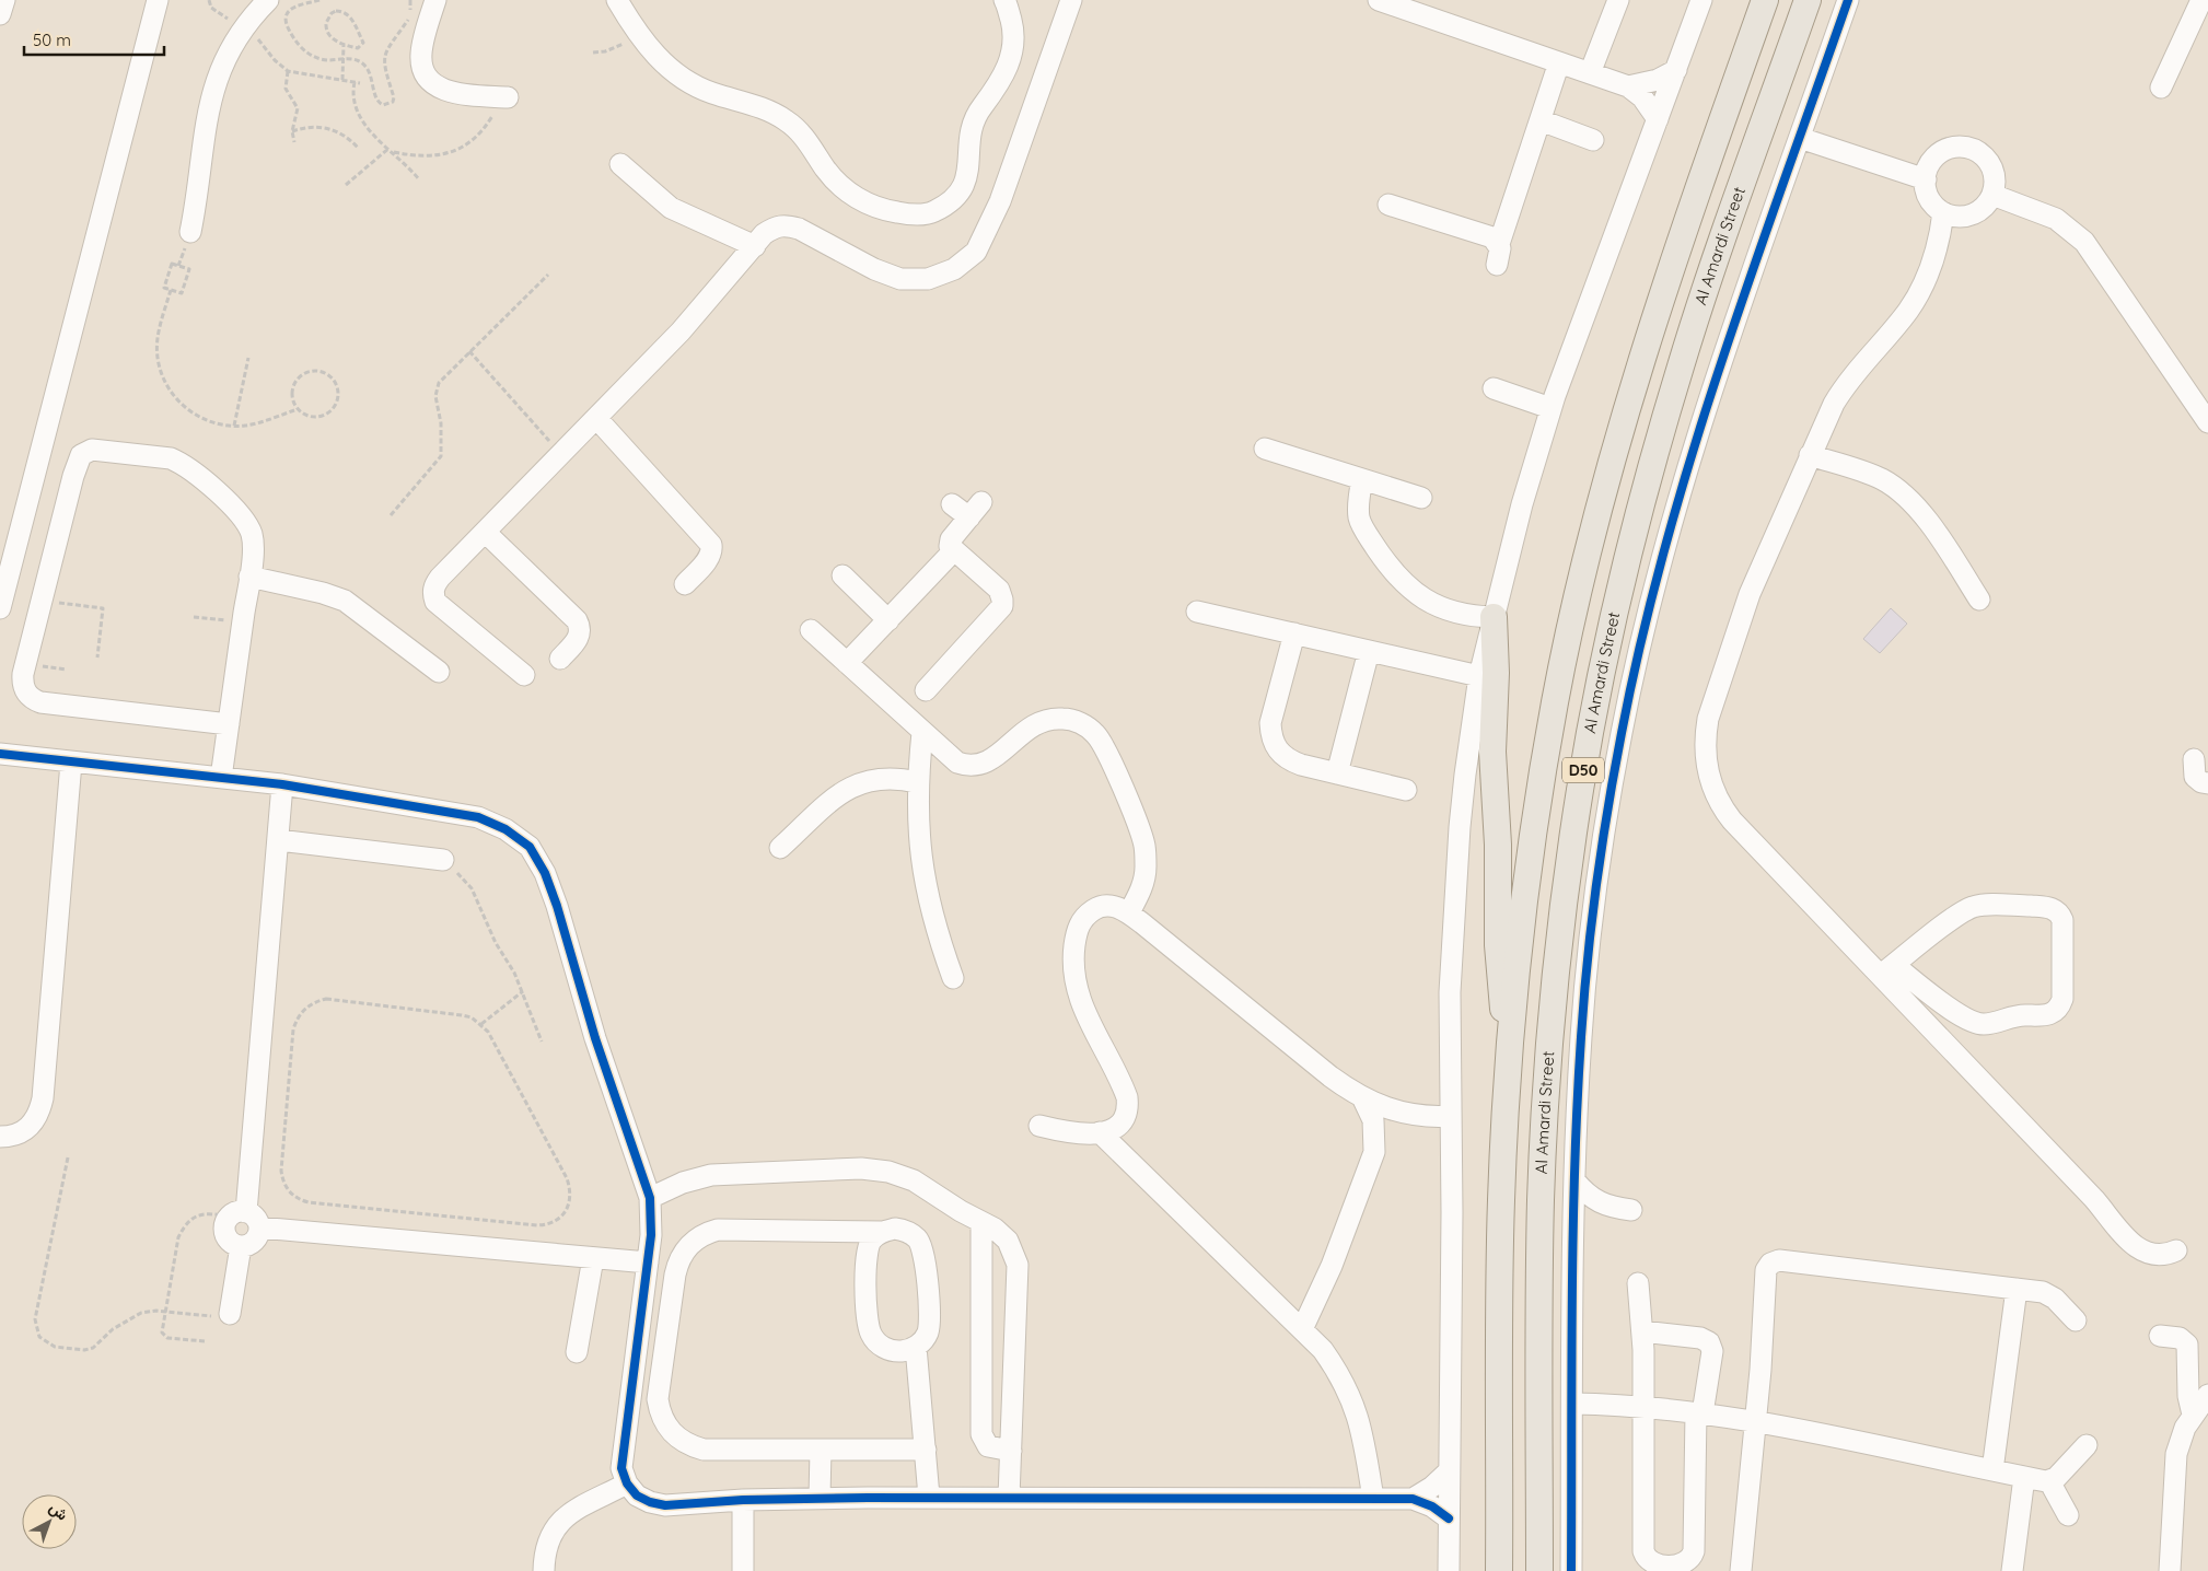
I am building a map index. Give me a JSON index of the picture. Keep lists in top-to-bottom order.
{
  "streets": {
    "main road": ["Al Amardi Street", "D50"]
  },
  "scale_bar": "50 m",
  "north": "top right"
}
